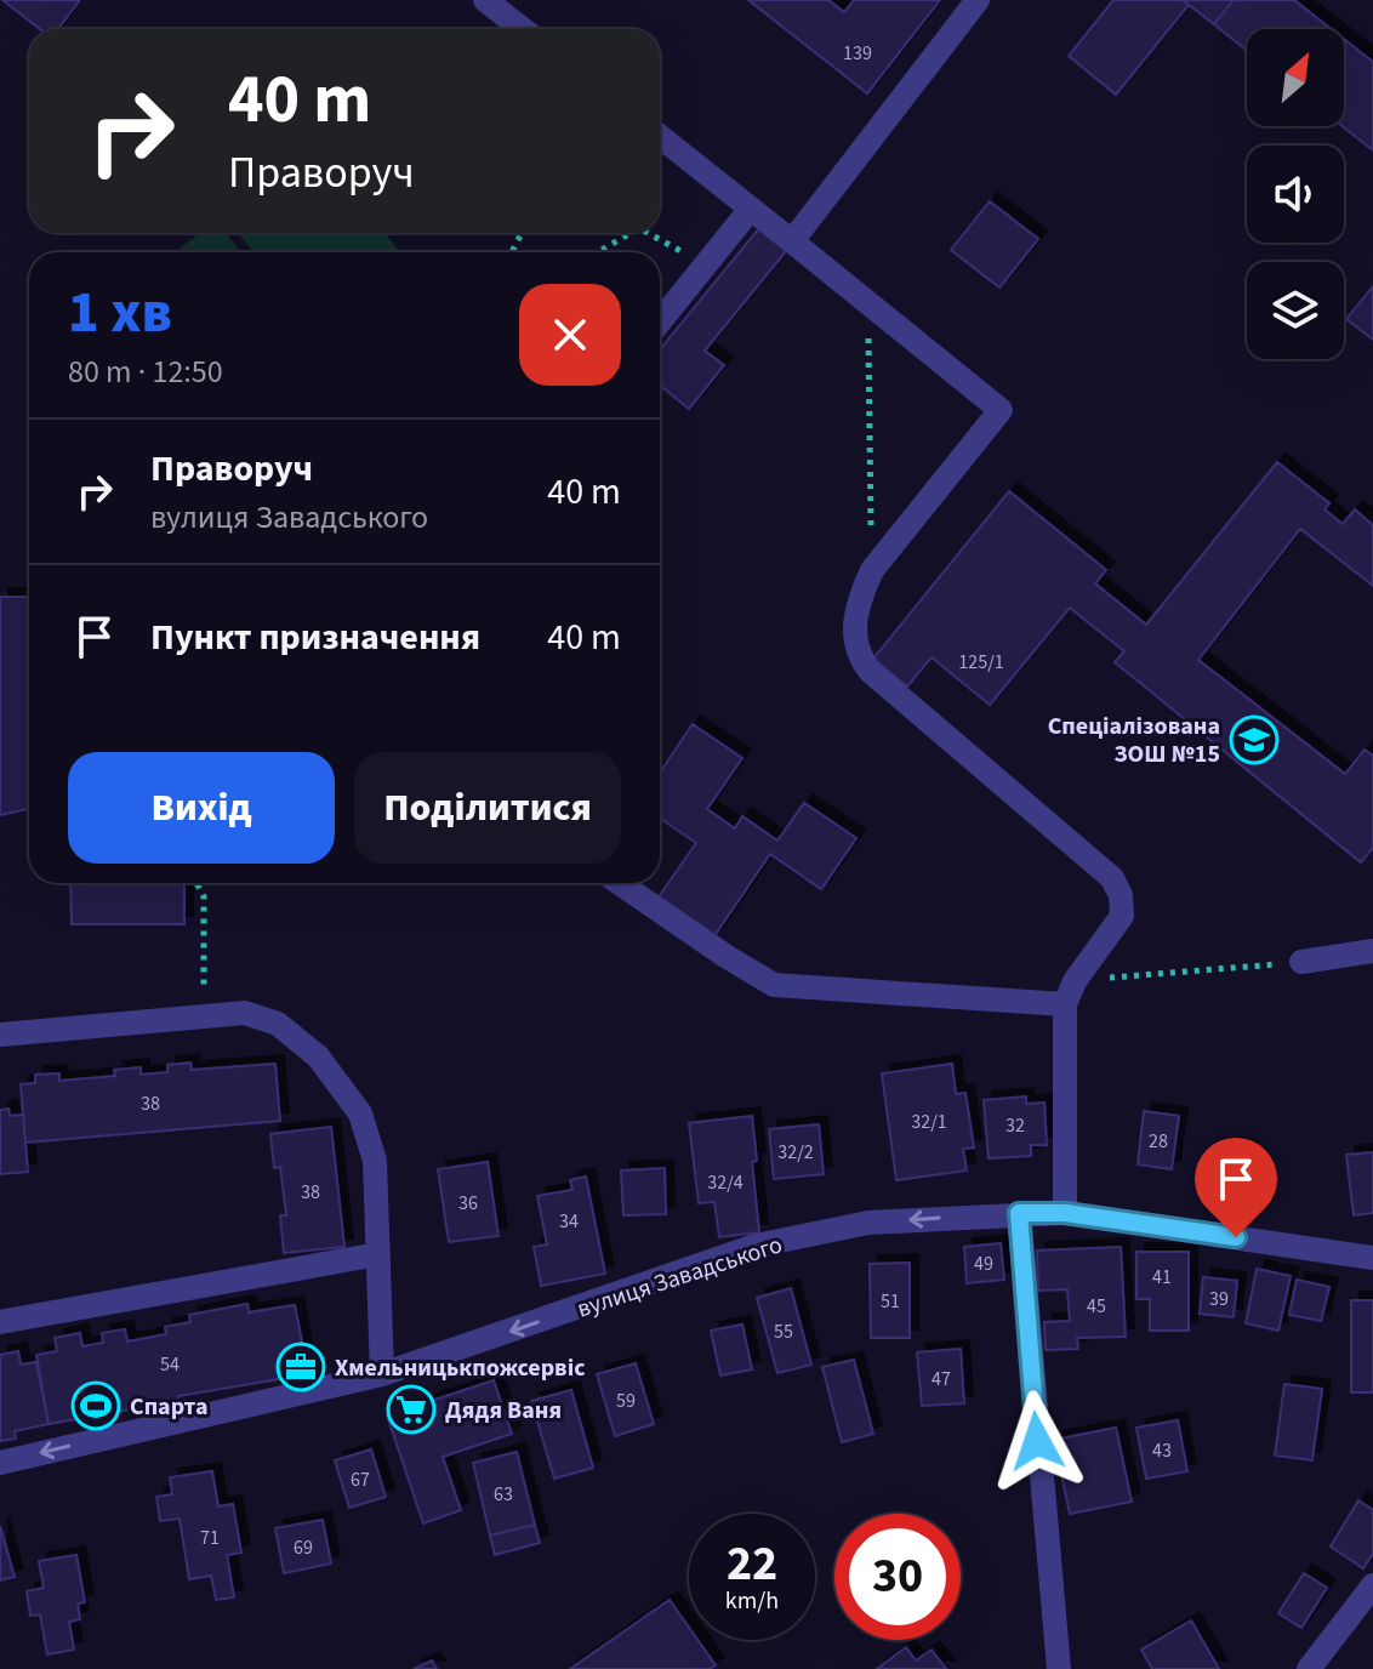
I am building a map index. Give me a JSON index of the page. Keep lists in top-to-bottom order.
{
  "streets": {
    "street": ["вулиця Завадського"]
  },
  "places": {
    "school or university": ["Спеціалізована ЗОШ №15"],
    "office": ["Хмельницькпожсервіс"],
    "sports": ["Спарта"],
    "supermarket": ["Дядя Ваня"]
  },
  "house_numbers": [
    "139",
    "125/1",
    "38",
    "32/1",
    "32",
    "28",
    "32/2",
    "32/4",
    "38",
    "36",
    "34",
    "49",
    "41",
    "39",
    "51",
    "45",
    "55",
    "54",
    "47",
    "59",
    "43",
    "67",
    "63",
    "71",
    "69"
  ],
  "north": "top right",
  "page": {
    "turn": ["40 m", "Праворуч"],
    "heading": ["1 хв", "80 m · 12:50"],
    "list": [
      {
        "name": "Праворуч",
        "note": "вулиця Завадського",
        "value": "40 m"
      },
      {
        "name": "Пункт призначення",
        "value": "40 m"
      }
    ],
    "buttons": ["Вихід", "Поділитися"],
    "speed": "22 km/h",
    "limit": "30"
  }
}
